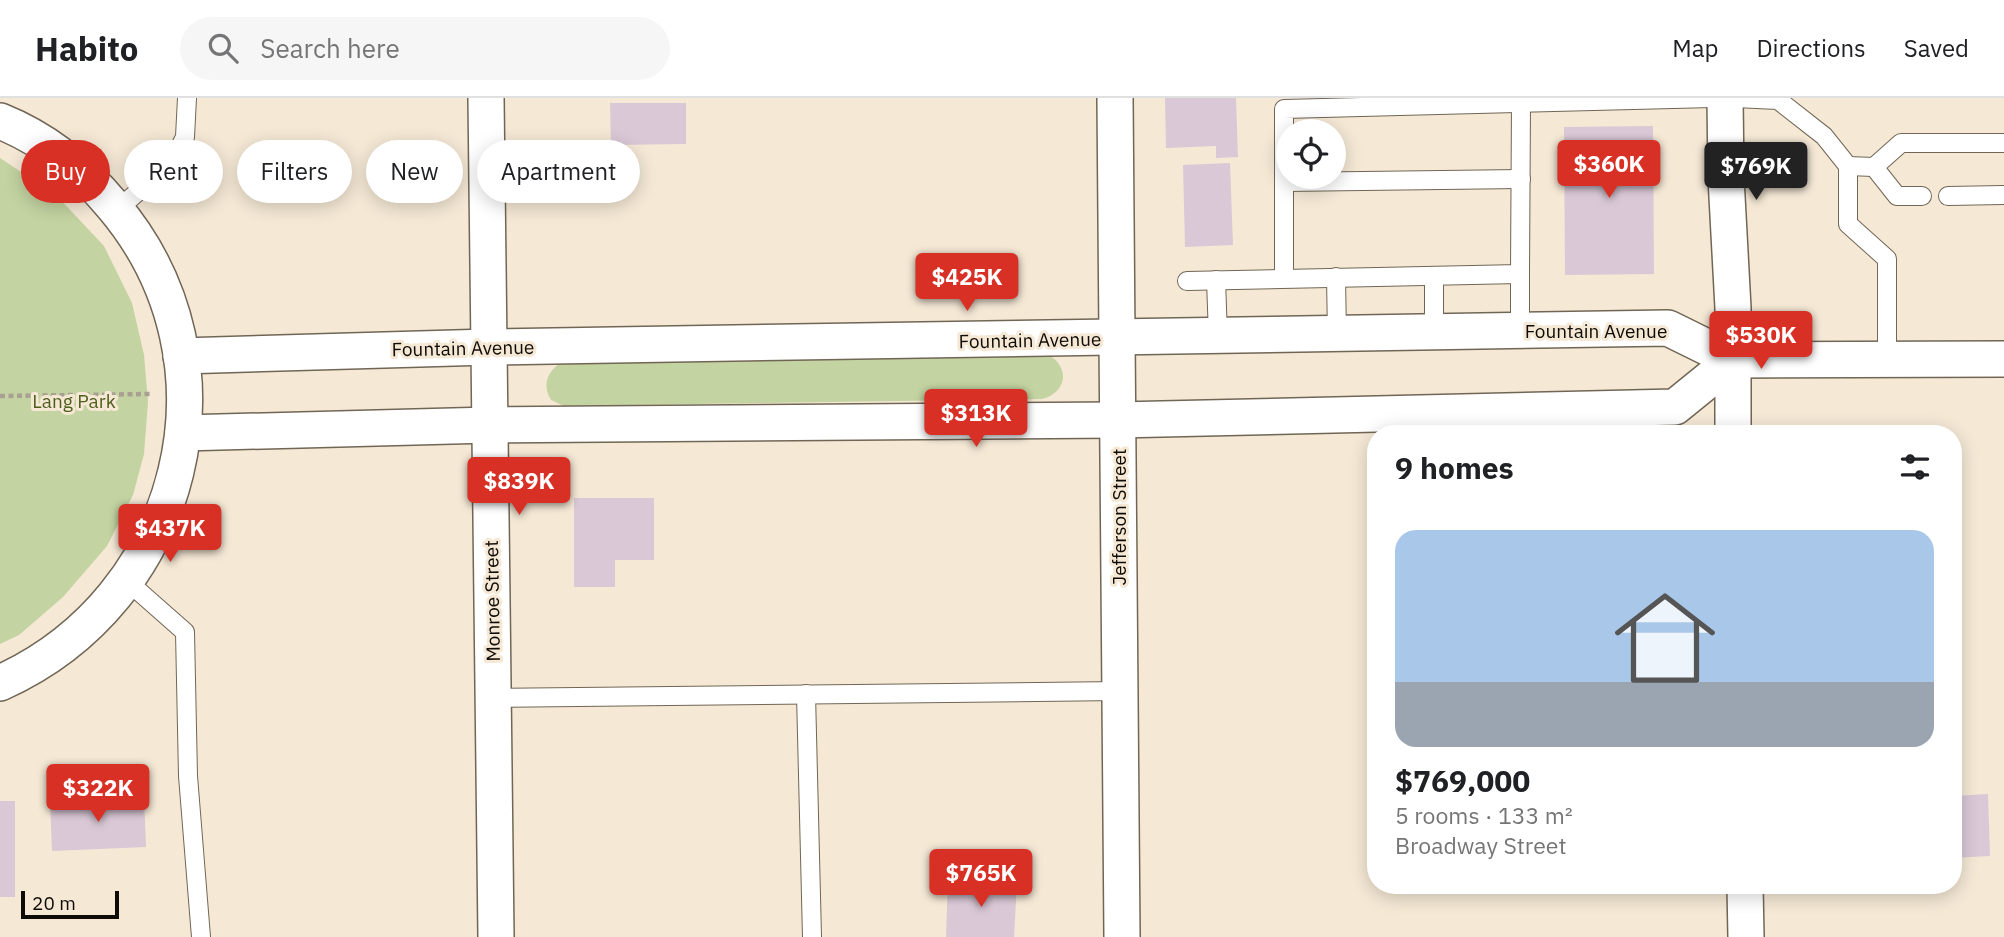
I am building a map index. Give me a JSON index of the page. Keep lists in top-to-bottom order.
{
  "streets": {
    "street": ["Fountain Avenue", "Jefferson Street", "Monroe Street"]
  },
  "crossings": [
    ["Fountain Avenue", "Jefferson Street"],
    ["Fountain Avenue", "Monroe Street"]
  ],
  "parks": ["Lang Park"],
  "scale_bar": "20 m",
  "page": {
    "header": "Habito",
    "search": "Search here",
    "nav": ["Map", "Directions", "Saved"],
    "price": [
      "$360K",
      "$769K",
      "$425K",
      "$530K",
      "$313K",
      "$839K",
      "$437K",
      "$322K",
      "$765K"
    ],
    "chip": [
      "Buy",
      "Rent",
      "Filters",
      "New",
      "Apartment"
    ],
    "heading": "9 homes",
    "list": [
      {
        "name": "$769,000",
        "note": "5 rooms · 133 m² · Broadway Street"
      }
    ],
    "scale": "20 m"
  }
}
